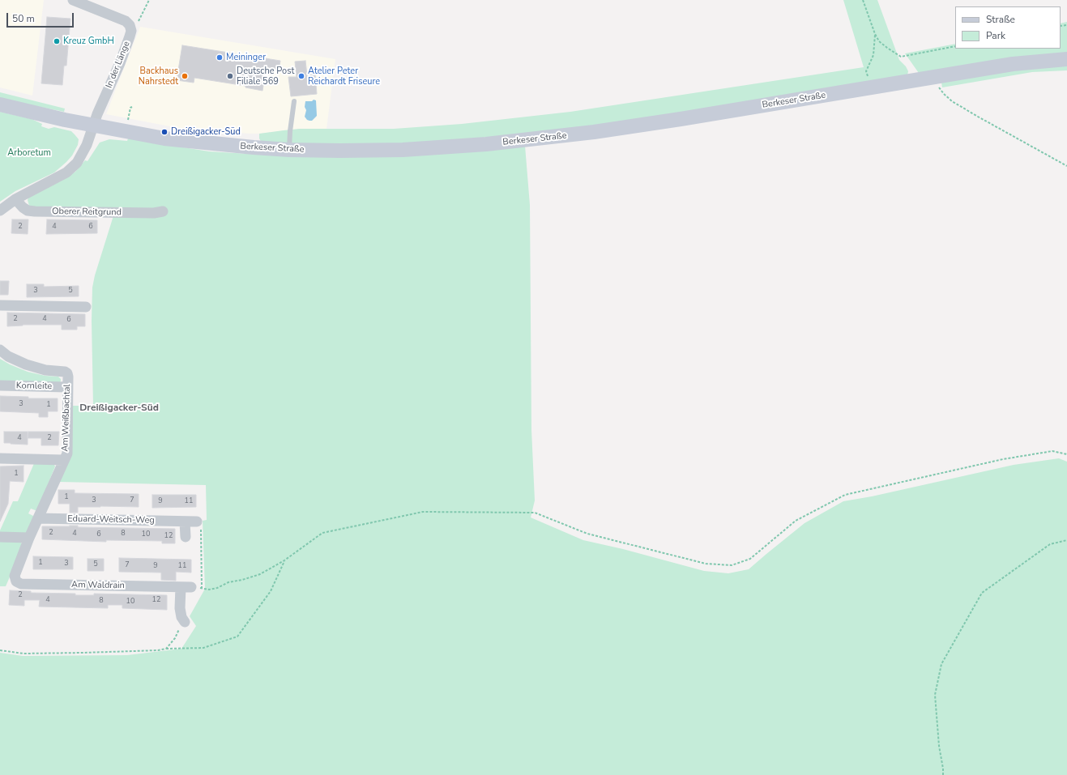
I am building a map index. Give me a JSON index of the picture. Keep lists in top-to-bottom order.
{
  "streets": {
    "main road": ["Berkeser Straße"],
    "street": [
      "In der Länge",
      "Oberer Reitgrund",
      "Kornleite",
      "Am Weißbachtal",
      "Eduard-Weitsch-Weg",
      "Am Waldrain"
    ]
  },
  "crossings": [
    ["In der Länge", "Berkeser Straße"],
    ["Kornleite", "Am Weißbachtal"],
    ["Am Weißbachtal", "Eduard-Weitsch-Weg"],
    ["Am Weißbachtal", "Am Waldrain"]
  ],
  "districts": ["Dreißigacker-Süd"],
  "parks": ["Arboretum"],
  "places": [
    "Kreuz GmbH",
    "Meininger",
    "Backhaus Nahrstedt",
    "Deutsche Post Filiale 569",
    "Atelier Peter Reichardt Friseure",
    "Dreißigacker-Süd"
  ],
  "house_numbers": [
    "2",
    "4",
    "6",
    "3",
    "5",
    "2",
    "4",
    "6",
    "3",
    "1",
    "4",
    "2",
    "1",
    "1",
    "3",
    "7",
    "9",
    "11",
    "2",
    "4",
    "8",
    "6",
    "10",
    "12",
    "1",
    "3",
    "5",
    "7",
    "9",
    "11",
    "2",
    "4",
    "12",
    "8",
    "10"
  ],
  "legend": ["Straße", "Park"],
  "scale_bar": "50 m"
}
